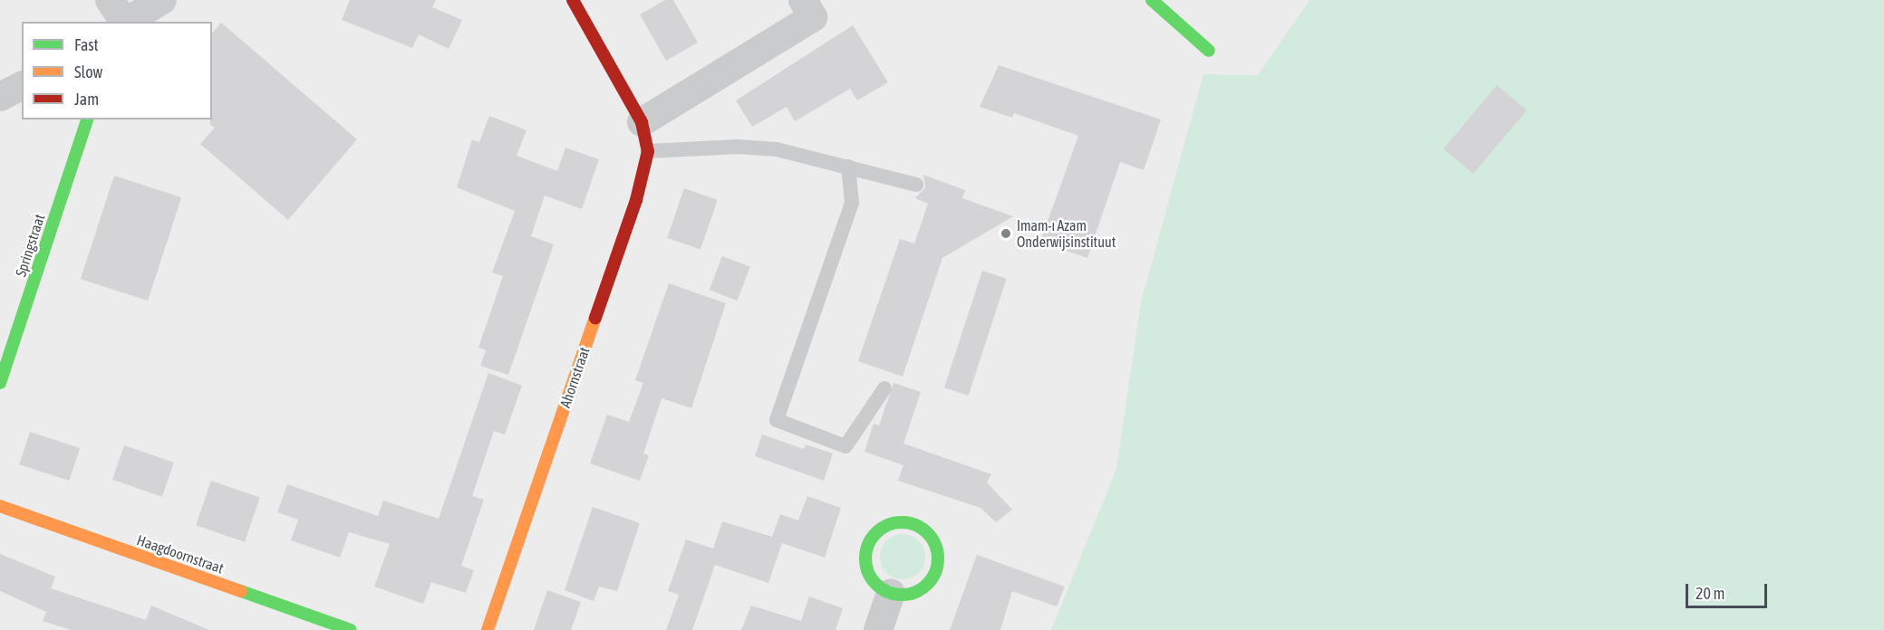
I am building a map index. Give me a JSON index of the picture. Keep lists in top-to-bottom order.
{
  "streets": {
    "street": ["Springstraat", "Ahornstraat", "Haagdoornstraat"]
  },
  "places": ["Imam-ı Azam Onderwijsinstituut"],
  "legend": ["Fast", "Slow", "Jam"],
  "scale_bar": "20 m"
}
